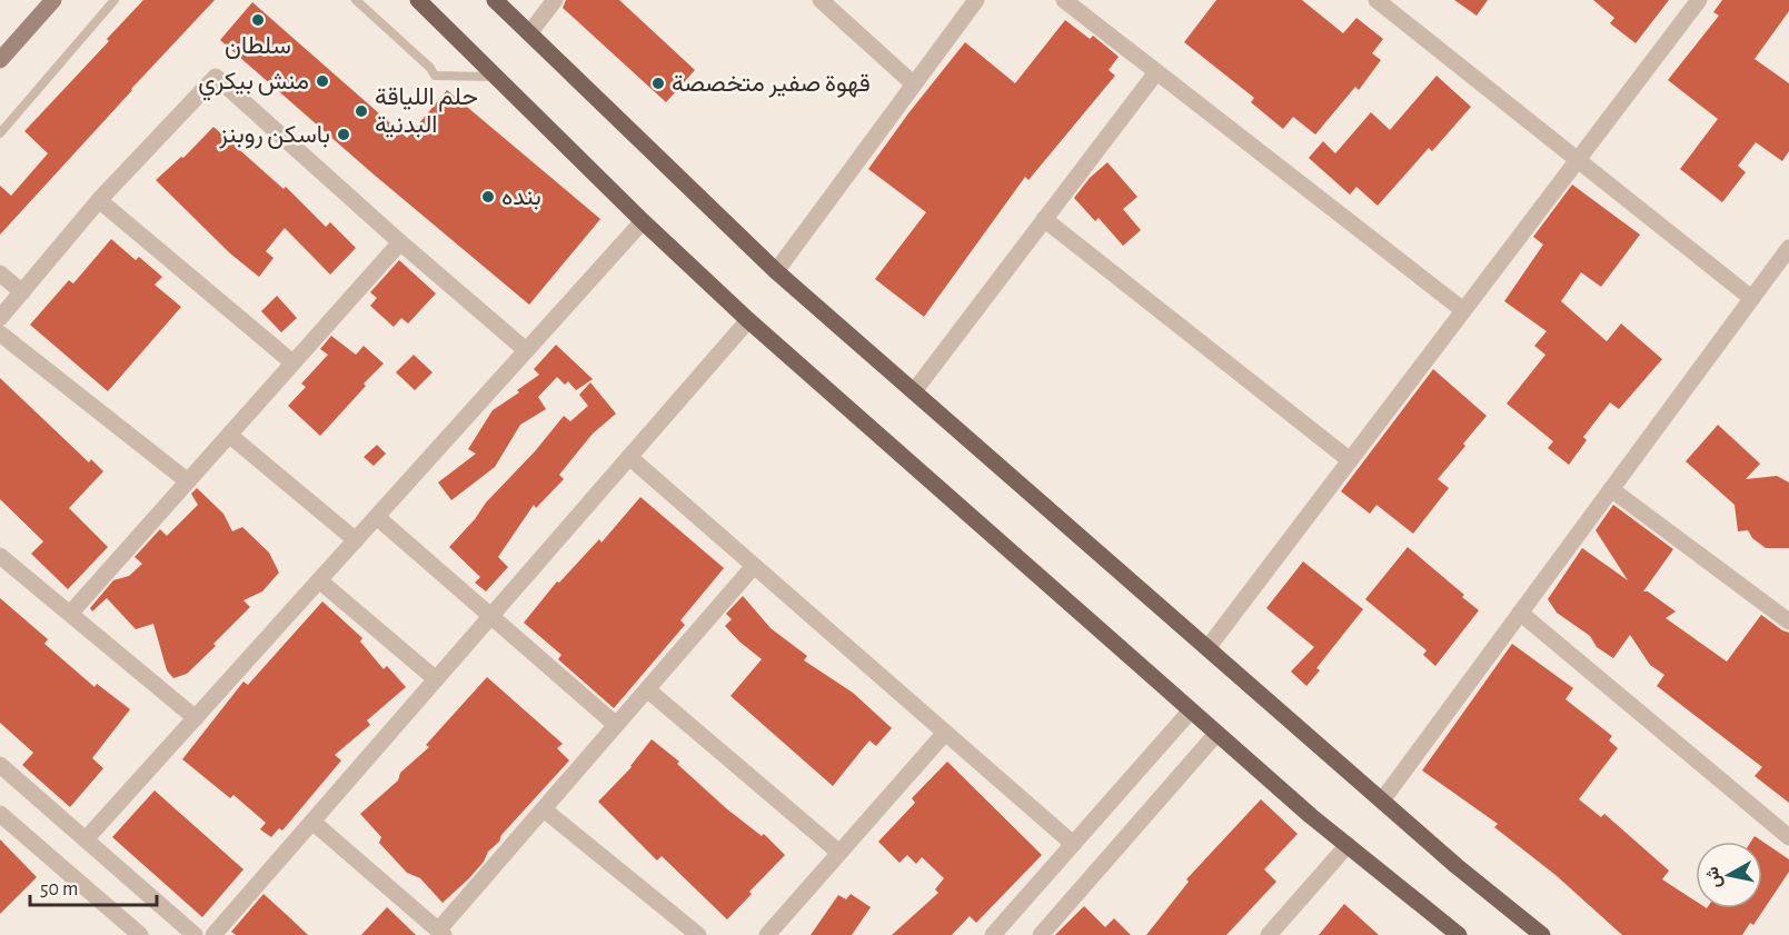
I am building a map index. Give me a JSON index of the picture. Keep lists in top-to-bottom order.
{
  "places": [
    "سلطان",
    "منش بيكري",
    "قهوة صفير متخصصة",
    "حلم اللياقة البدنية",
    "باسكن روبنز",
    "بنده"
  ],
  "scale_bar": "50 m",
  "north": "left"
}
